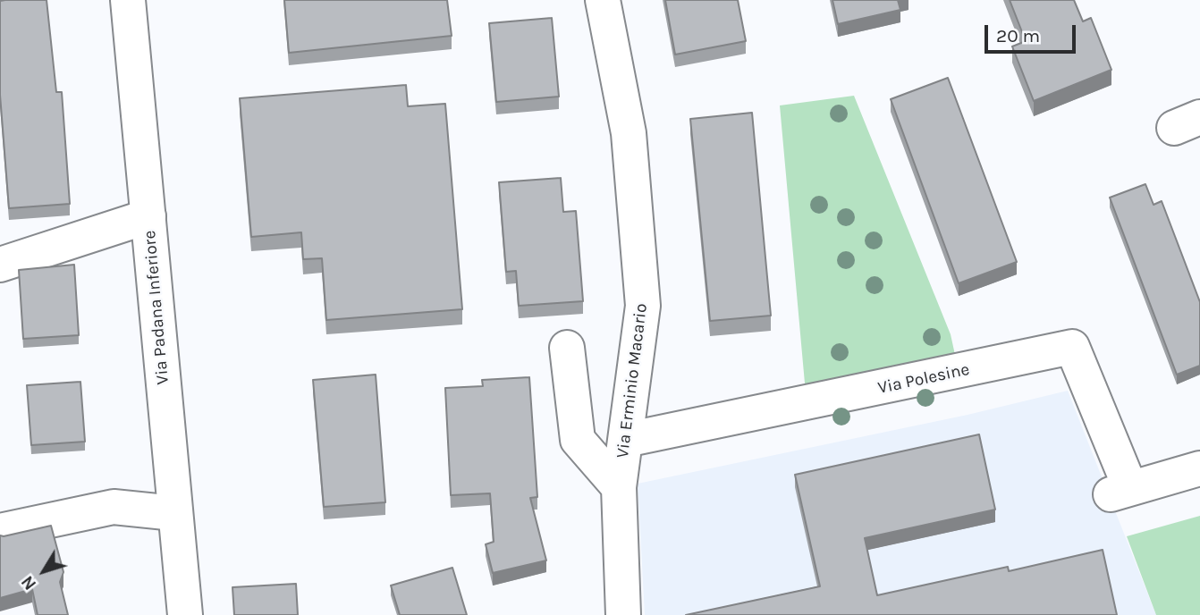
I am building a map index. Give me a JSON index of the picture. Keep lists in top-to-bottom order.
{
  "streets": {
    "street": ["Via Padana Inferiore", "Via Polesine", "Via Erminio Macario"]
  },
  "crossings": [
    ["Via Polesine", "Via Erminio Macario"]
  ],
  "scale_bar": "20 m",
  "north": "bottom left"
}
